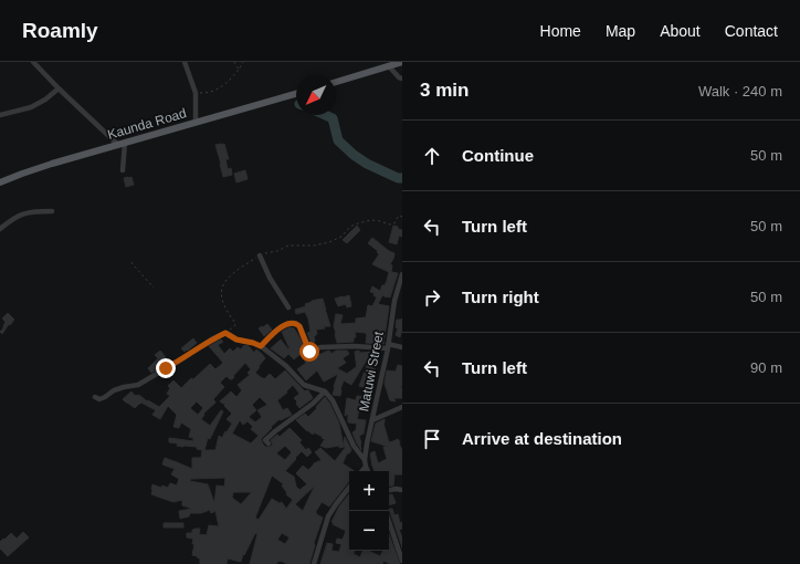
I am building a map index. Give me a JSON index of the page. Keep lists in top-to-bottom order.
{
  "streets": {
    "main road": ["Kaunda Road"],
    "street": ["Matuwi Street"]
  },
  "north": "bottom left",
  "page": {
    "header": "Roamly",
    "nav": [
      "Home",
      "Map",
      "About",
      "Contact"
    ],
    "heading": ["3 min", "Walk · 240 m"],
    "list": [
      ["Continue", "50 m"],
      ["Turn left", "50 m"],
      ["Turn right", "50 m"],
      ["Turn left", "90 m"],
      "Arrive at destination"
    ],
    "map_buttons": ["+", "−"]
  }
}
